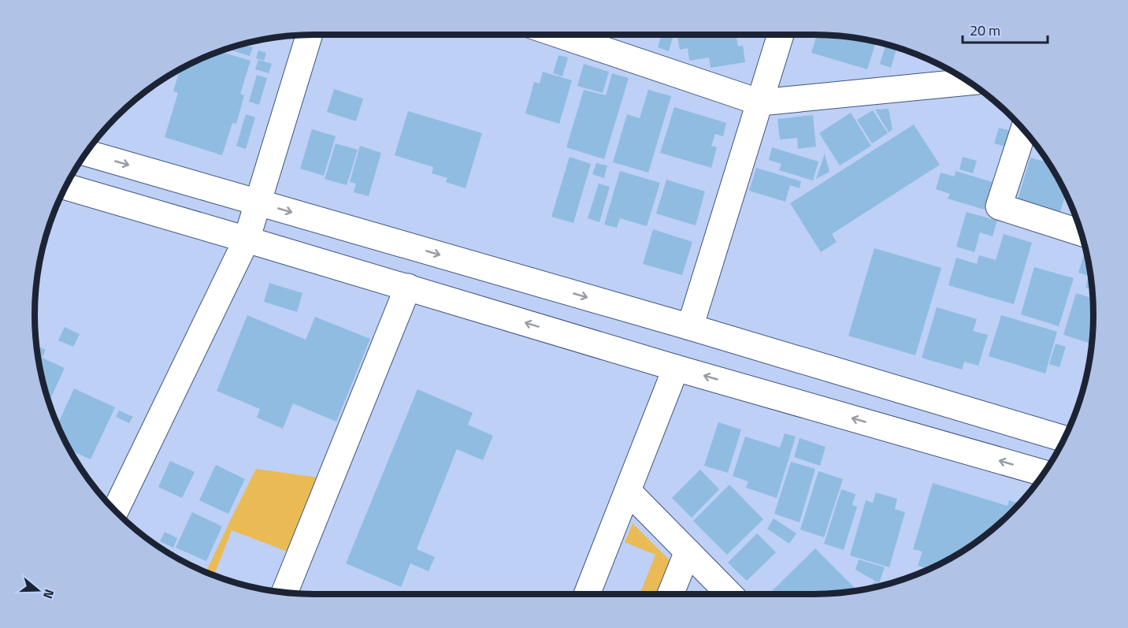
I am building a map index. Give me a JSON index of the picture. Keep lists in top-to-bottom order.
{
  "scale_bar": "20 m",
  "north": "right"
}
